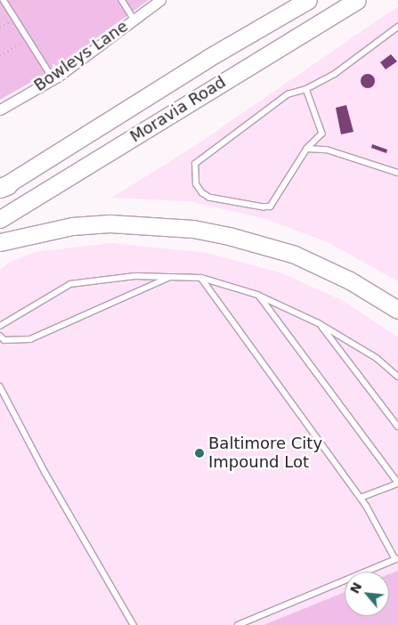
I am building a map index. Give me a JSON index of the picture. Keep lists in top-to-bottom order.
{
  "streets": {
    "main road": ["Moravia Road"],
    "street": ["Bowleys Lane"]
  },
  "places": ["Baltimore City Impound Lot"],
  "north": "top left"
}
